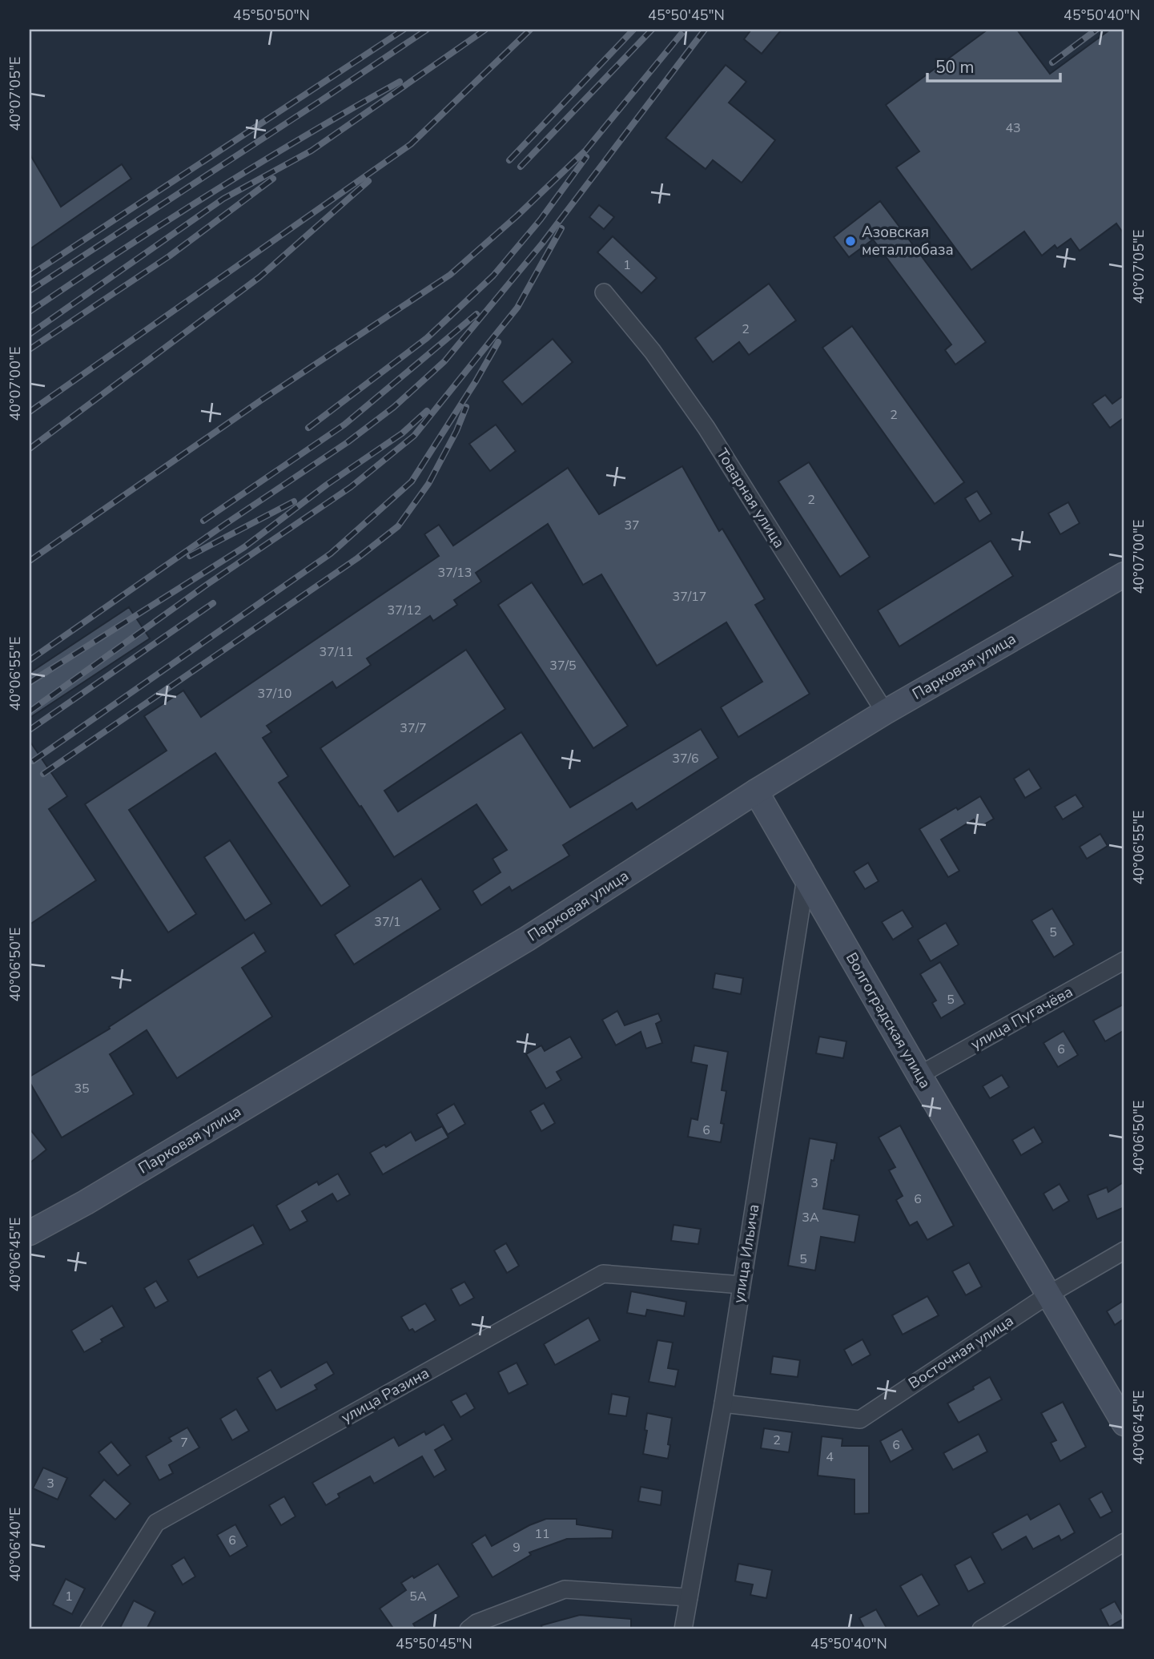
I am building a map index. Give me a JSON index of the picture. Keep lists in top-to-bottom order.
{
  "streets": {
    "main road": ["Парковая улица", "Волгоградская улица"],
    "street": [
      "Товарная улица",
      "улица Пугачёва",
      "улица Ильича",
      "Восточная улица",
      "улица Разина"
    ]
  },
  "crossings": [
    ["Товарная улица", "Парковая улица"],
    ["Парковая улица", "Волгоградская улица"],
    ["улица Пугачёва", "Волгоградская улица"],
    ["Волгоградская улица", "улица Ильича"],
    ["Волгоградская улица", "Восточная улица"],
    ["улица Ильича", "Восточная улица"],
    ["улица Ильича", "улица Разина"]
  ],
  "places": ["Азовская металлобаза"],
  "house_numbers": [
    "43",
    "1",
    "2",
    "2",
    "2",
    "37",
    "37/13",
    "37/17",
    "37/12",
    "37/11",
    "37/5",
    "37/10",
    "37/7",
    "37/6",
    "37/1",
    "5",
    "5",
    "6",
    "35",
    "6",
    "3",
    "6",
    "3А",
    "5",
    "2",
    "7",
    "6",
    "4",
    "3",
    "11",
    "6",
    "9",
    "1",
    "5А"
  ],
  "scale_bar": "50 m",
  "coordinates": [
    "45°50'50\"N",
    "45°50'45\"N",
    "45°50'40\"N",
    "40°07'05\"E",
    "40°07'00\"E",
    "40°06'55\"E",
    "40°06'50\"E",
    "40°06'45\"E",
    "40°06'40\"E"
  ]
}
